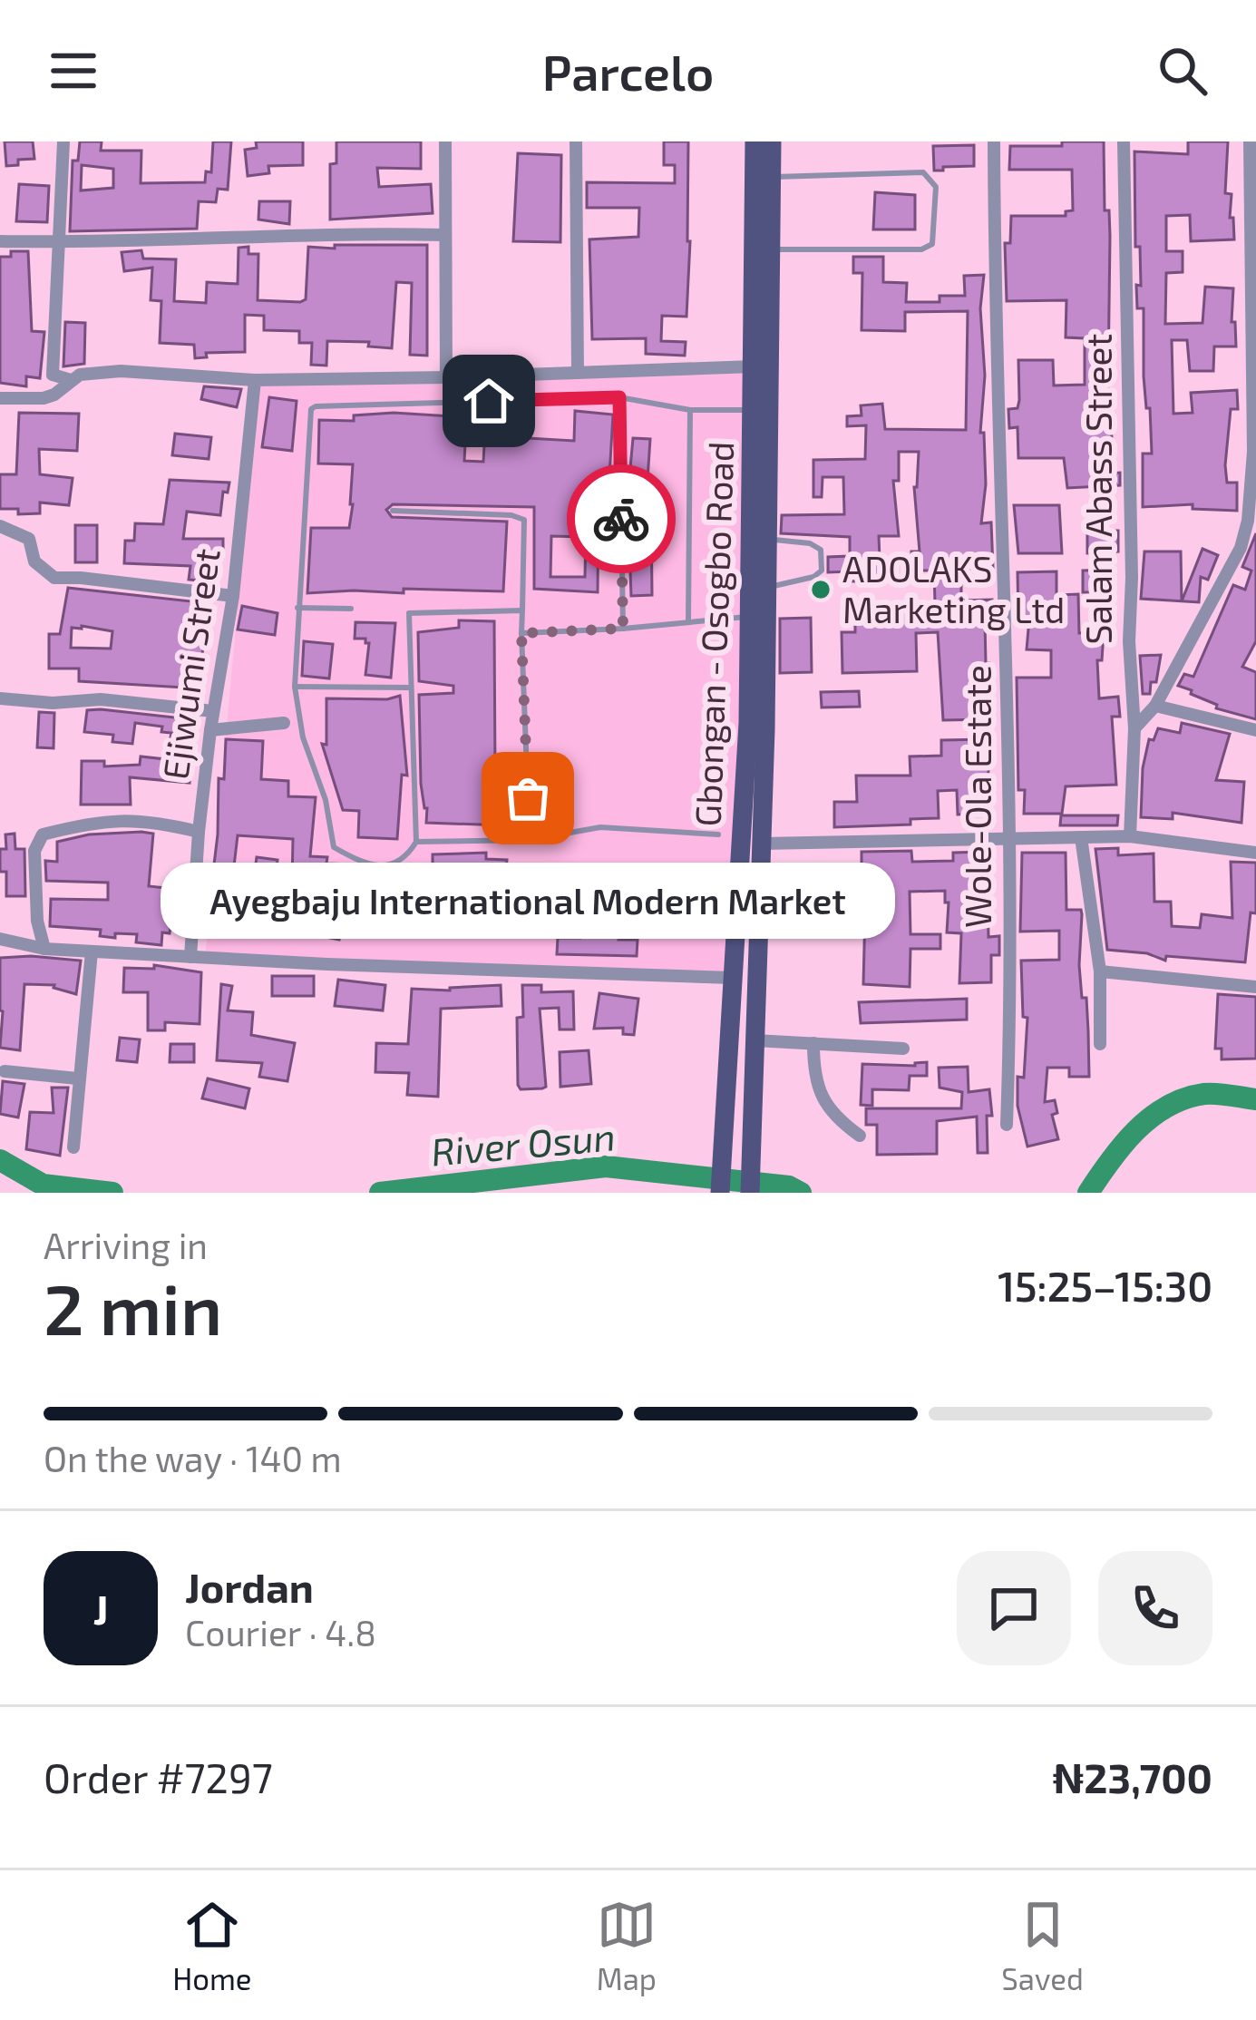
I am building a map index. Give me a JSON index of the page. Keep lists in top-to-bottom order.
{
  "streets": {
    "main road": ["Gbongan - Osogbo Road"],
    "street": ["Salam Abass Street", "Ejiwumi Street", "Wole-Ola Estate"]
  },
  "water": ["River Osun"],
  "places": ["ADOLAKS Marketing Ltd", "Ayegbaju International Modern Market"],
  "page": {
    "header": "Parcelo",
    "bubble": "Ayegbaju International Modern Market",
    "heading": ["2 min", "Arriving in", "15:25–15:30"],
    "panel": [
      "Jordan",
      "Courier · 4.8",
      "Order #7297",
      "₦23,700"
    ],
    "bar": "On the way · 140 m",
    "round": "J",
    "tabs": ["Home", "Map", "Saved"]
  }
}
